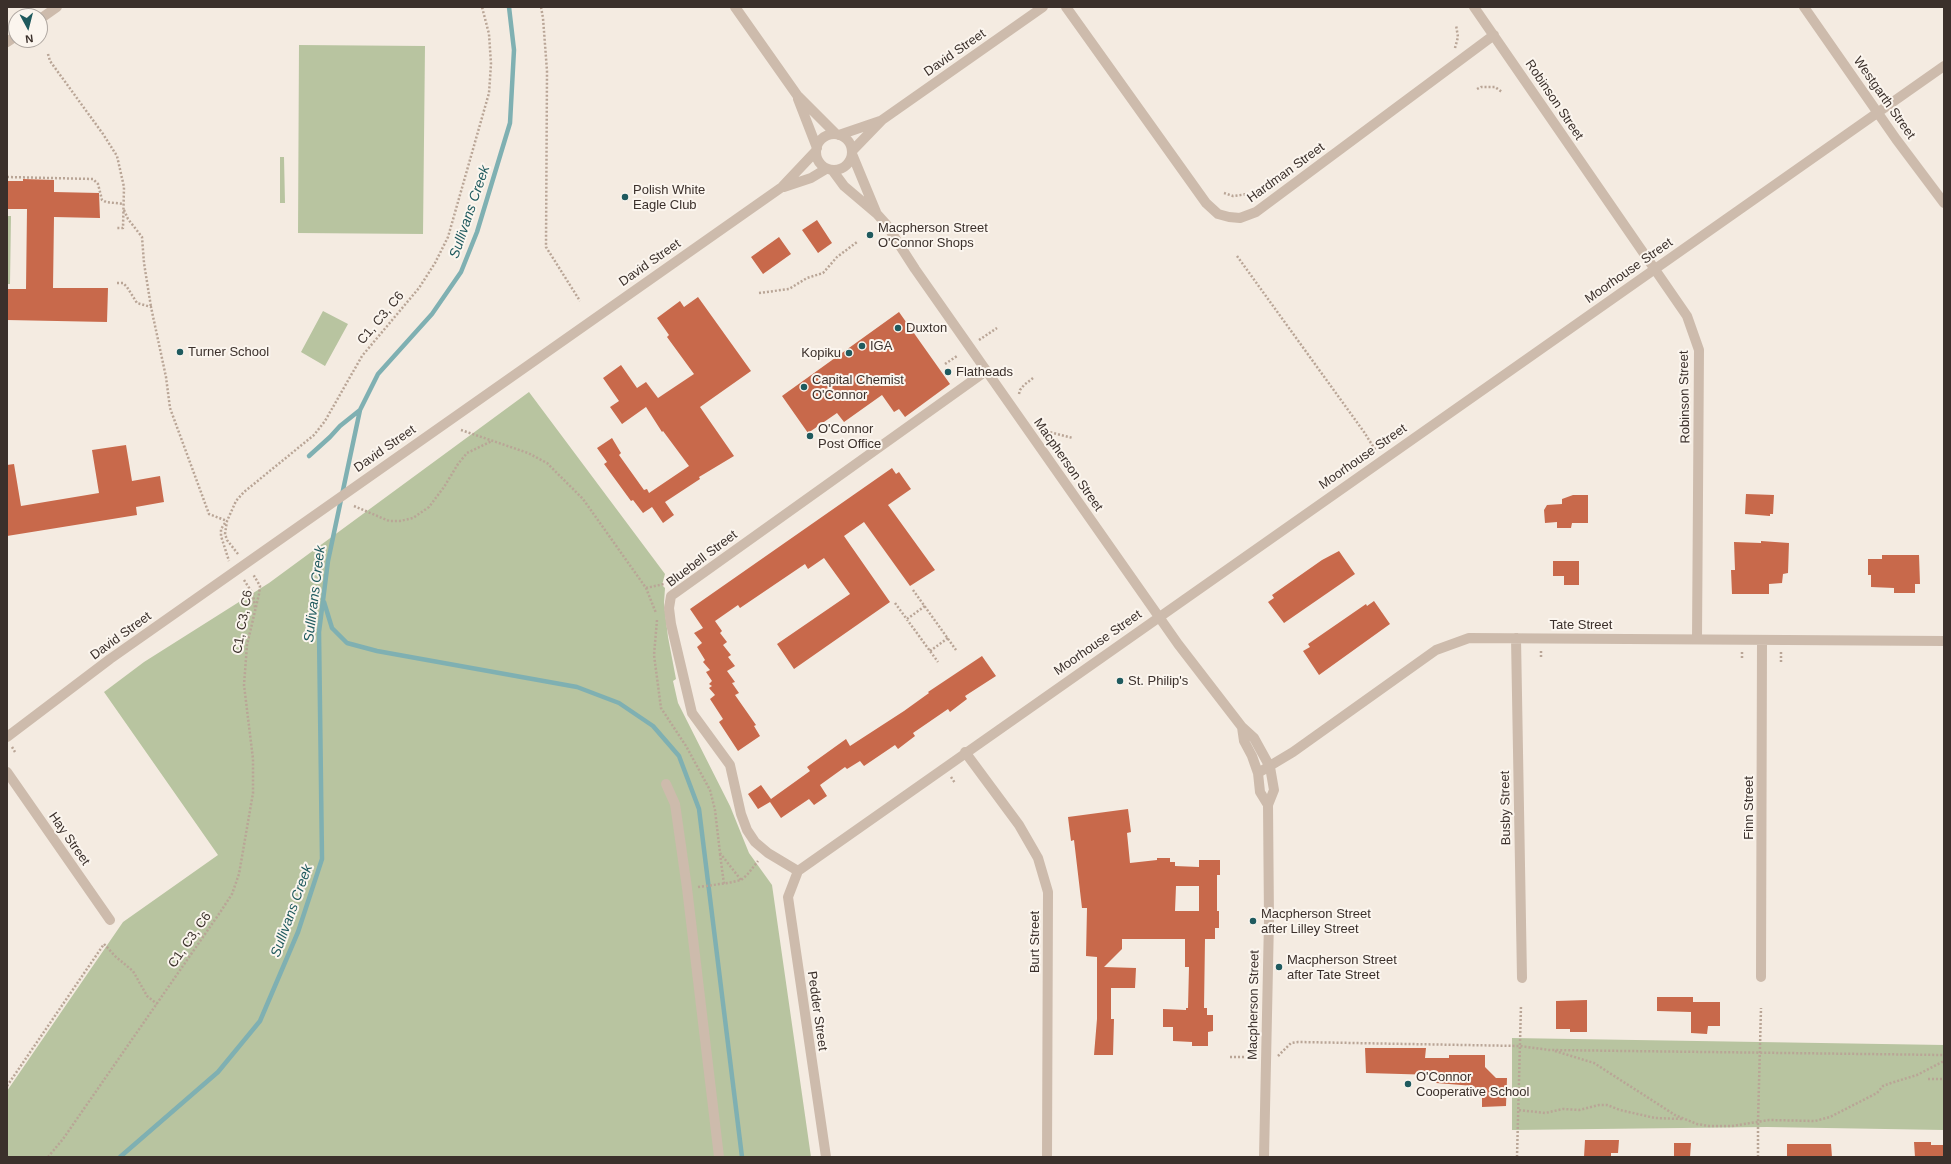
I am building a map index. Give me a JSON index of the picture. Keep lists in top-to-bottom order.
{
  "streets": {
    "street": [
      "David Street",
      "Westgarth Street",
      "Robinson Street",
      "Hardman Street",
      "Moorhouse Street",
      "Macpherson Street",
      "Bluebell Street",
      "Tate Street",
      "Busby Street",
      "Finn Street",
      "Hay Street",
      "Burt Street",
      "Pedder Street"
    ],
    "path": ["C1, C3, C6"]
  },
  "crossings": [
    ["David Street", "C1, C3, C6"],
    ["David Street", "Macpherson Street"],
    ["Westgarth Street", "Moorhouse Street"],
    ["Robinson Street", "Hardman Street"],
    ["Robinson Street", "Moorhouse Street"],
    ["Robinson Street", "Tate Street"],
    ["Moorhouse Street", "Macpherson Street"],
    ["Moorhouse Street", "Bluebell Street"],
    ["Moorhouse Street", "Burt Street"],
    ["Moorhouse Street", "Pedder Street"],
    ["Macpherson Street", "Bluebell Street"],
    ["Macpherson Street", "Tate Street"],
    ["Bluebell Street", "Pedder Street"],
    ["Tate Street", "Busby Street"],
    ["Tate Street", "Finn Street"]
  ],
  "water": ["Sullivans Creek"],
  "places": [
    "Polish White Eagle Club",
    "Macpherson Street O'Connor Shops",
    "Duxton",
    "IGA",
    "Turner School",
    "Kopiku",
    "Flatheads",
    "Capital Chemist O'Connor",
    "O'Connor Post Office",
    "St. Philip's",
    "Macpherson Street after Lilley Street",
    "Macpherson Street after Tate Street",
    "O'Connor Cooperative School"
  ],
  "north": "bottom"
}
